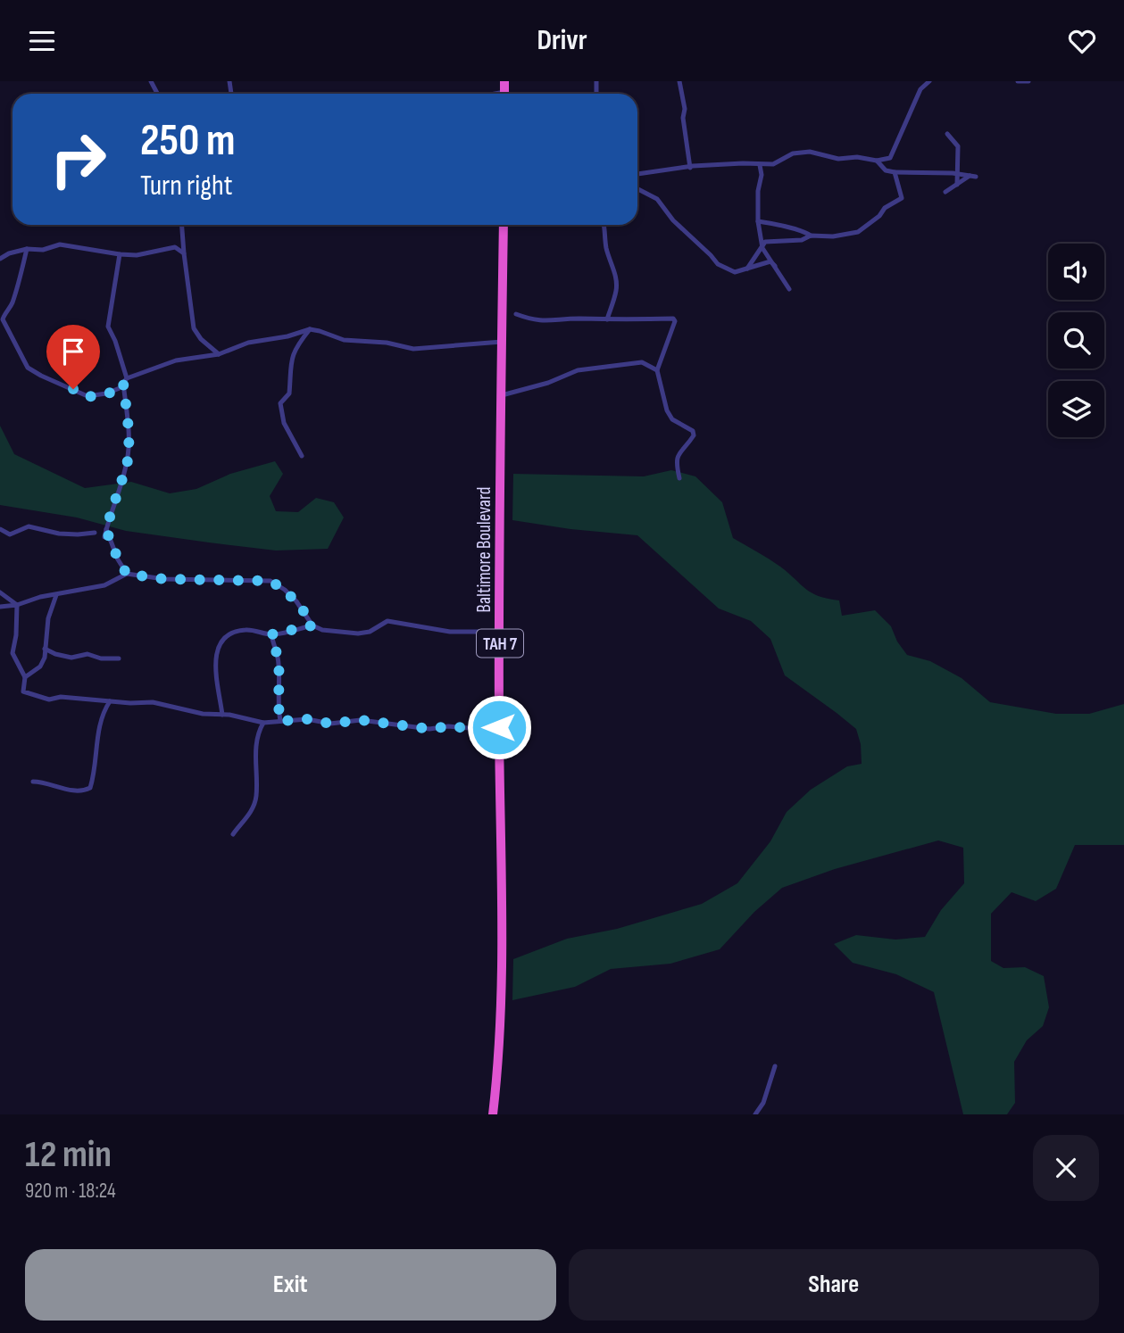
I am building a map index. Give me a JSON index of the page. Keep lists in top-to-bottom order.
{
  "streets": {
    "highway": ["Baltimore Boulevard", "TAH 7"]
  },
  "page": {
    "header": "Drivr",
    "turn": ["250 m", "Turn right"],
    "heading": ["12 min", "920 m · 18:24"],
    "buttons": ["Exit", "Share"]
  }
}
